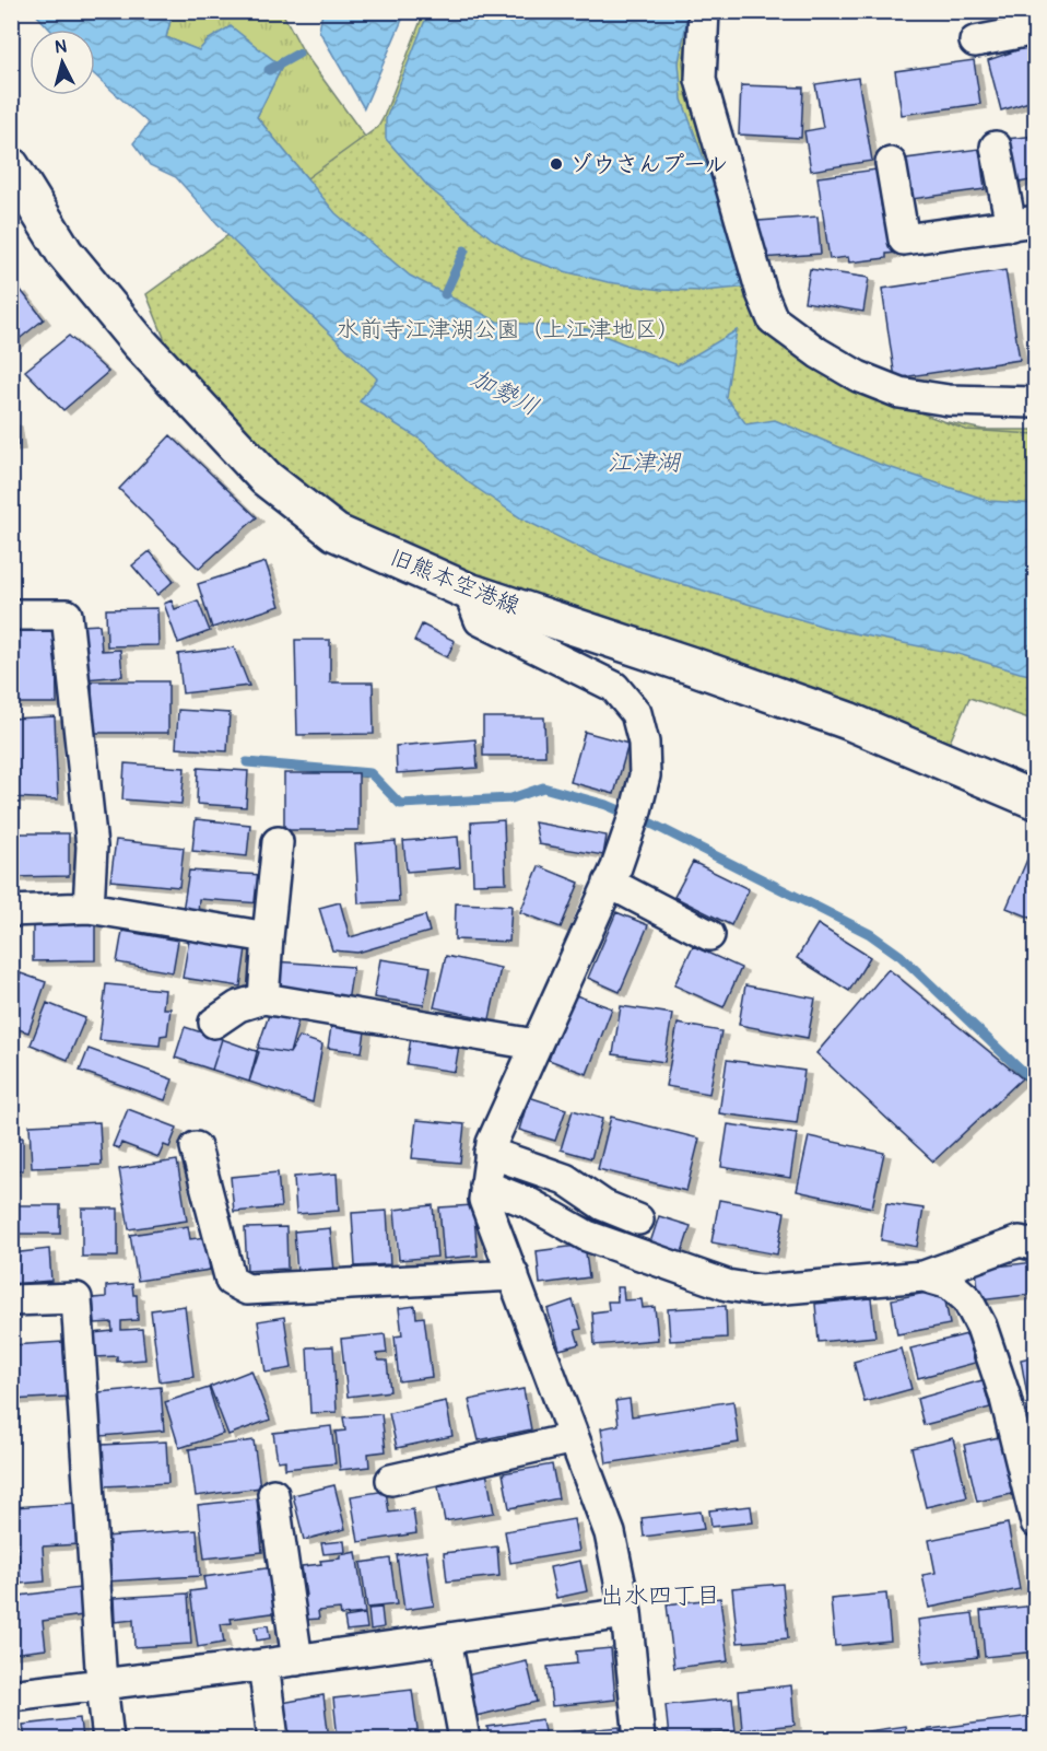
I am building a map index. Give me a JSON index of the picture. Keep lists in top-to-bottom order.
{
  "streets": {
    "street": ["旧熊本空港線"]
  },
  "districts": ["出水四丁目"],
  "water": ["加勢川", "江津湖"],
  "parks": ["水前寺江津湖公園（上江津地区）"],
  "places": ["ゾウさんプール"],
  "north": "top"
}
